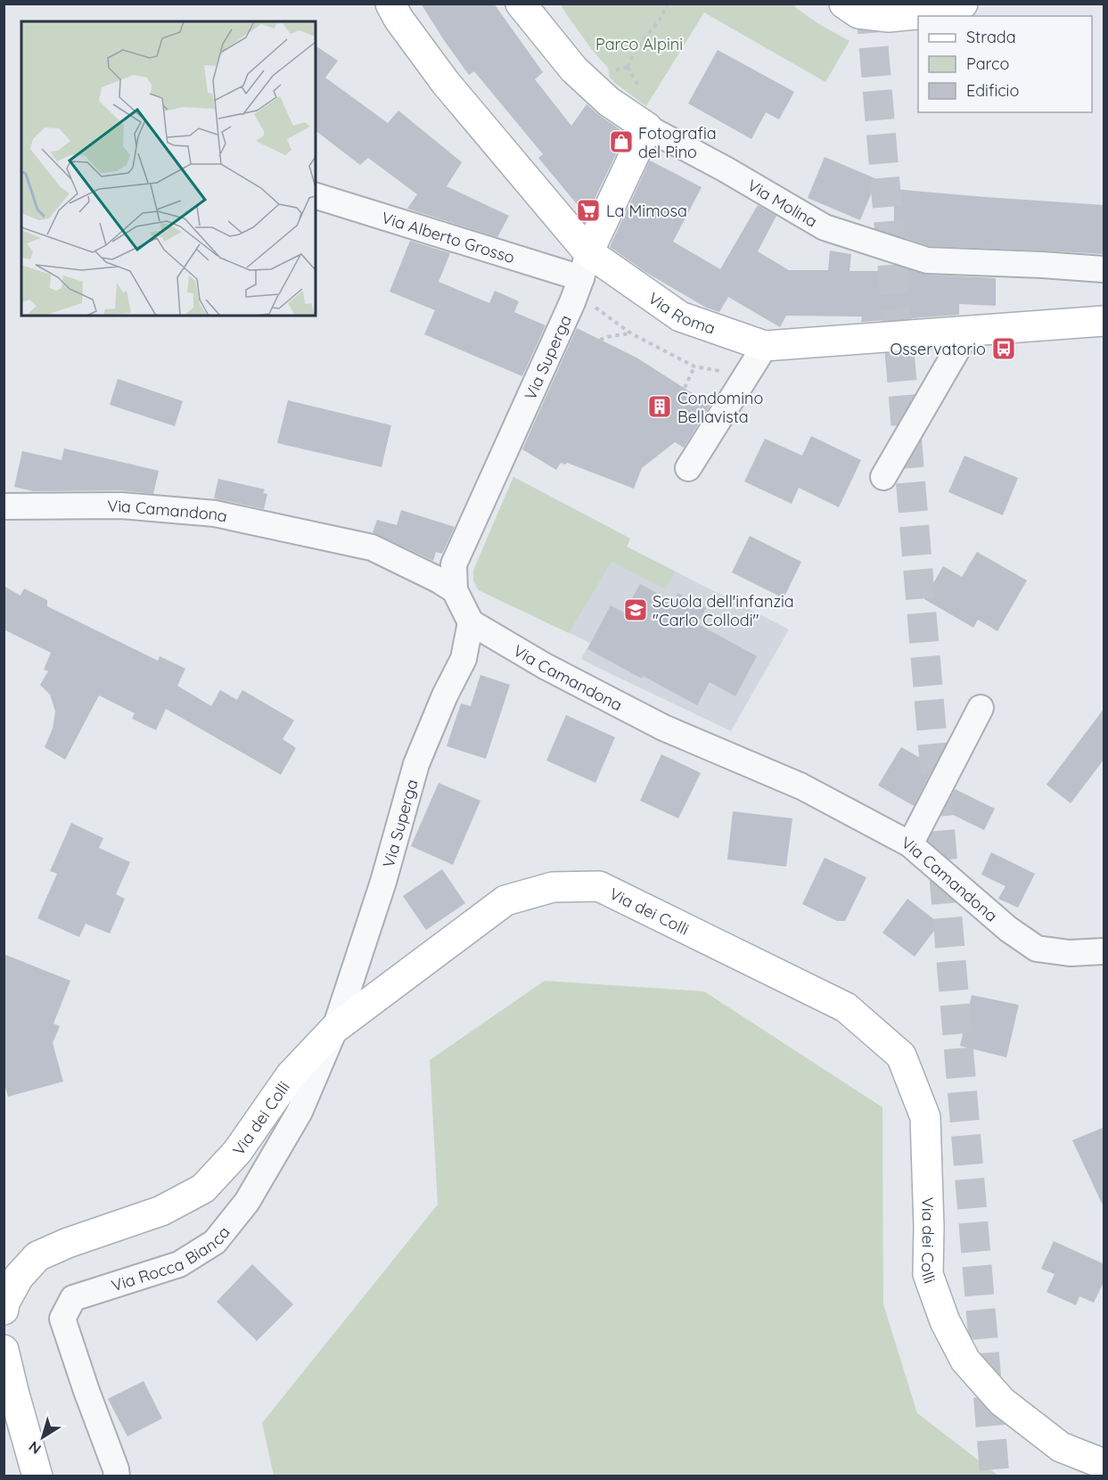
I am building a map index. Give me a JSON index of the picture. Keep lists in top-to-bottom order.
{
  "streets": {
    "street": [
      "Via Molina",
      "Via Alberto Grosso",
      "Via Roma",
      "Via Superga",
      "Via Camandona",
      "Via dei Colli",
      "Via Rocca Bianca"
    ]
  },
  "crossings": [
    ["Via Molina", "Via Superga"],
    ["Via Alberto Grosso", "Via Roma"],
    ["Via Alberto Grosso", "Via Superga"],
    ["Via Roma", "Via Superga"],
    ["Via Superga", "Via Camandona"],
    ["Via Superga", "Via dei Colli"],
    ["Via Superga", "Via Rocca Bianca"],
    ["Via dei Colli", "Via Rocca Bianca"]
  ],
  "parks": ["Parco Alpini"],
  "places": {
    "shop": ["Fotografia del Pino"],
    "supermarket": ["La Mimosa"],
    "bus stop": ["Osservatorio"],
    "building": ["Condomino Bellavista"],
    "school or university": ["Scuola dell'infanzia \"Carlo Collodi\""]
  },
  "legend": ["Strada", "Parco", "Edificio"],
  "north": "bottom left"
}
